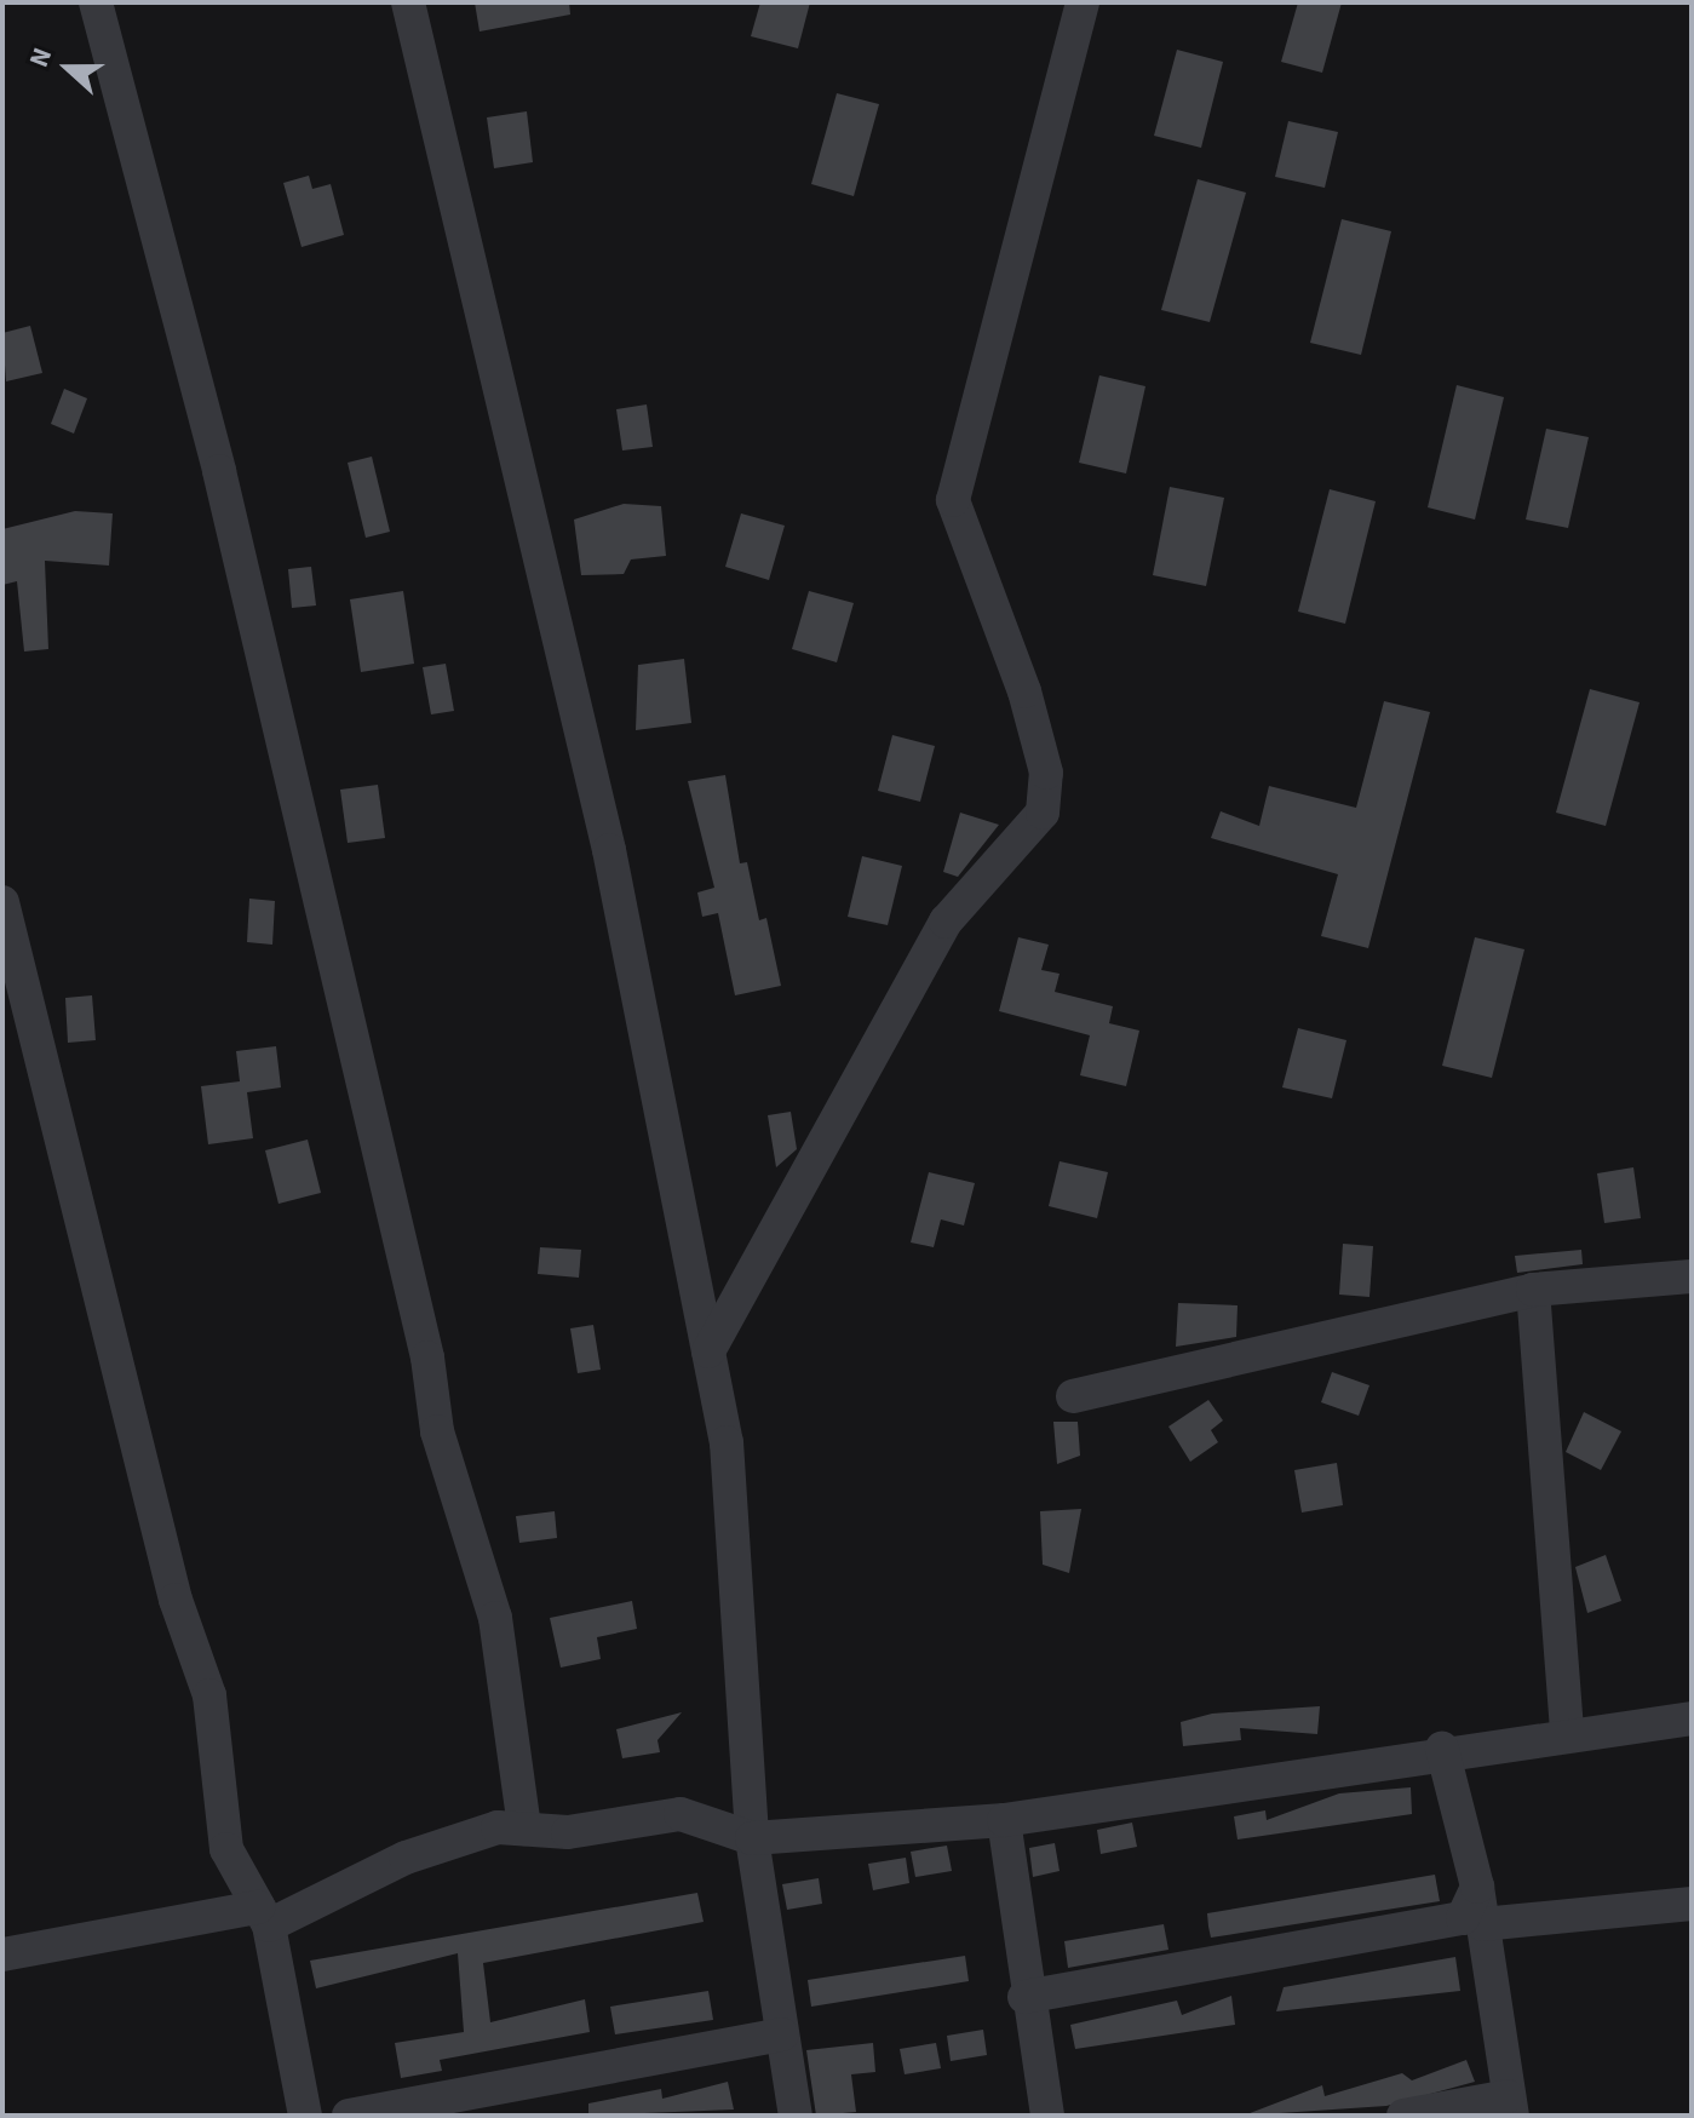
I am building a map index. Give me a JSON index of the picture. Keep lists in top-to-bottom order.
{
  "north": "left"
}
